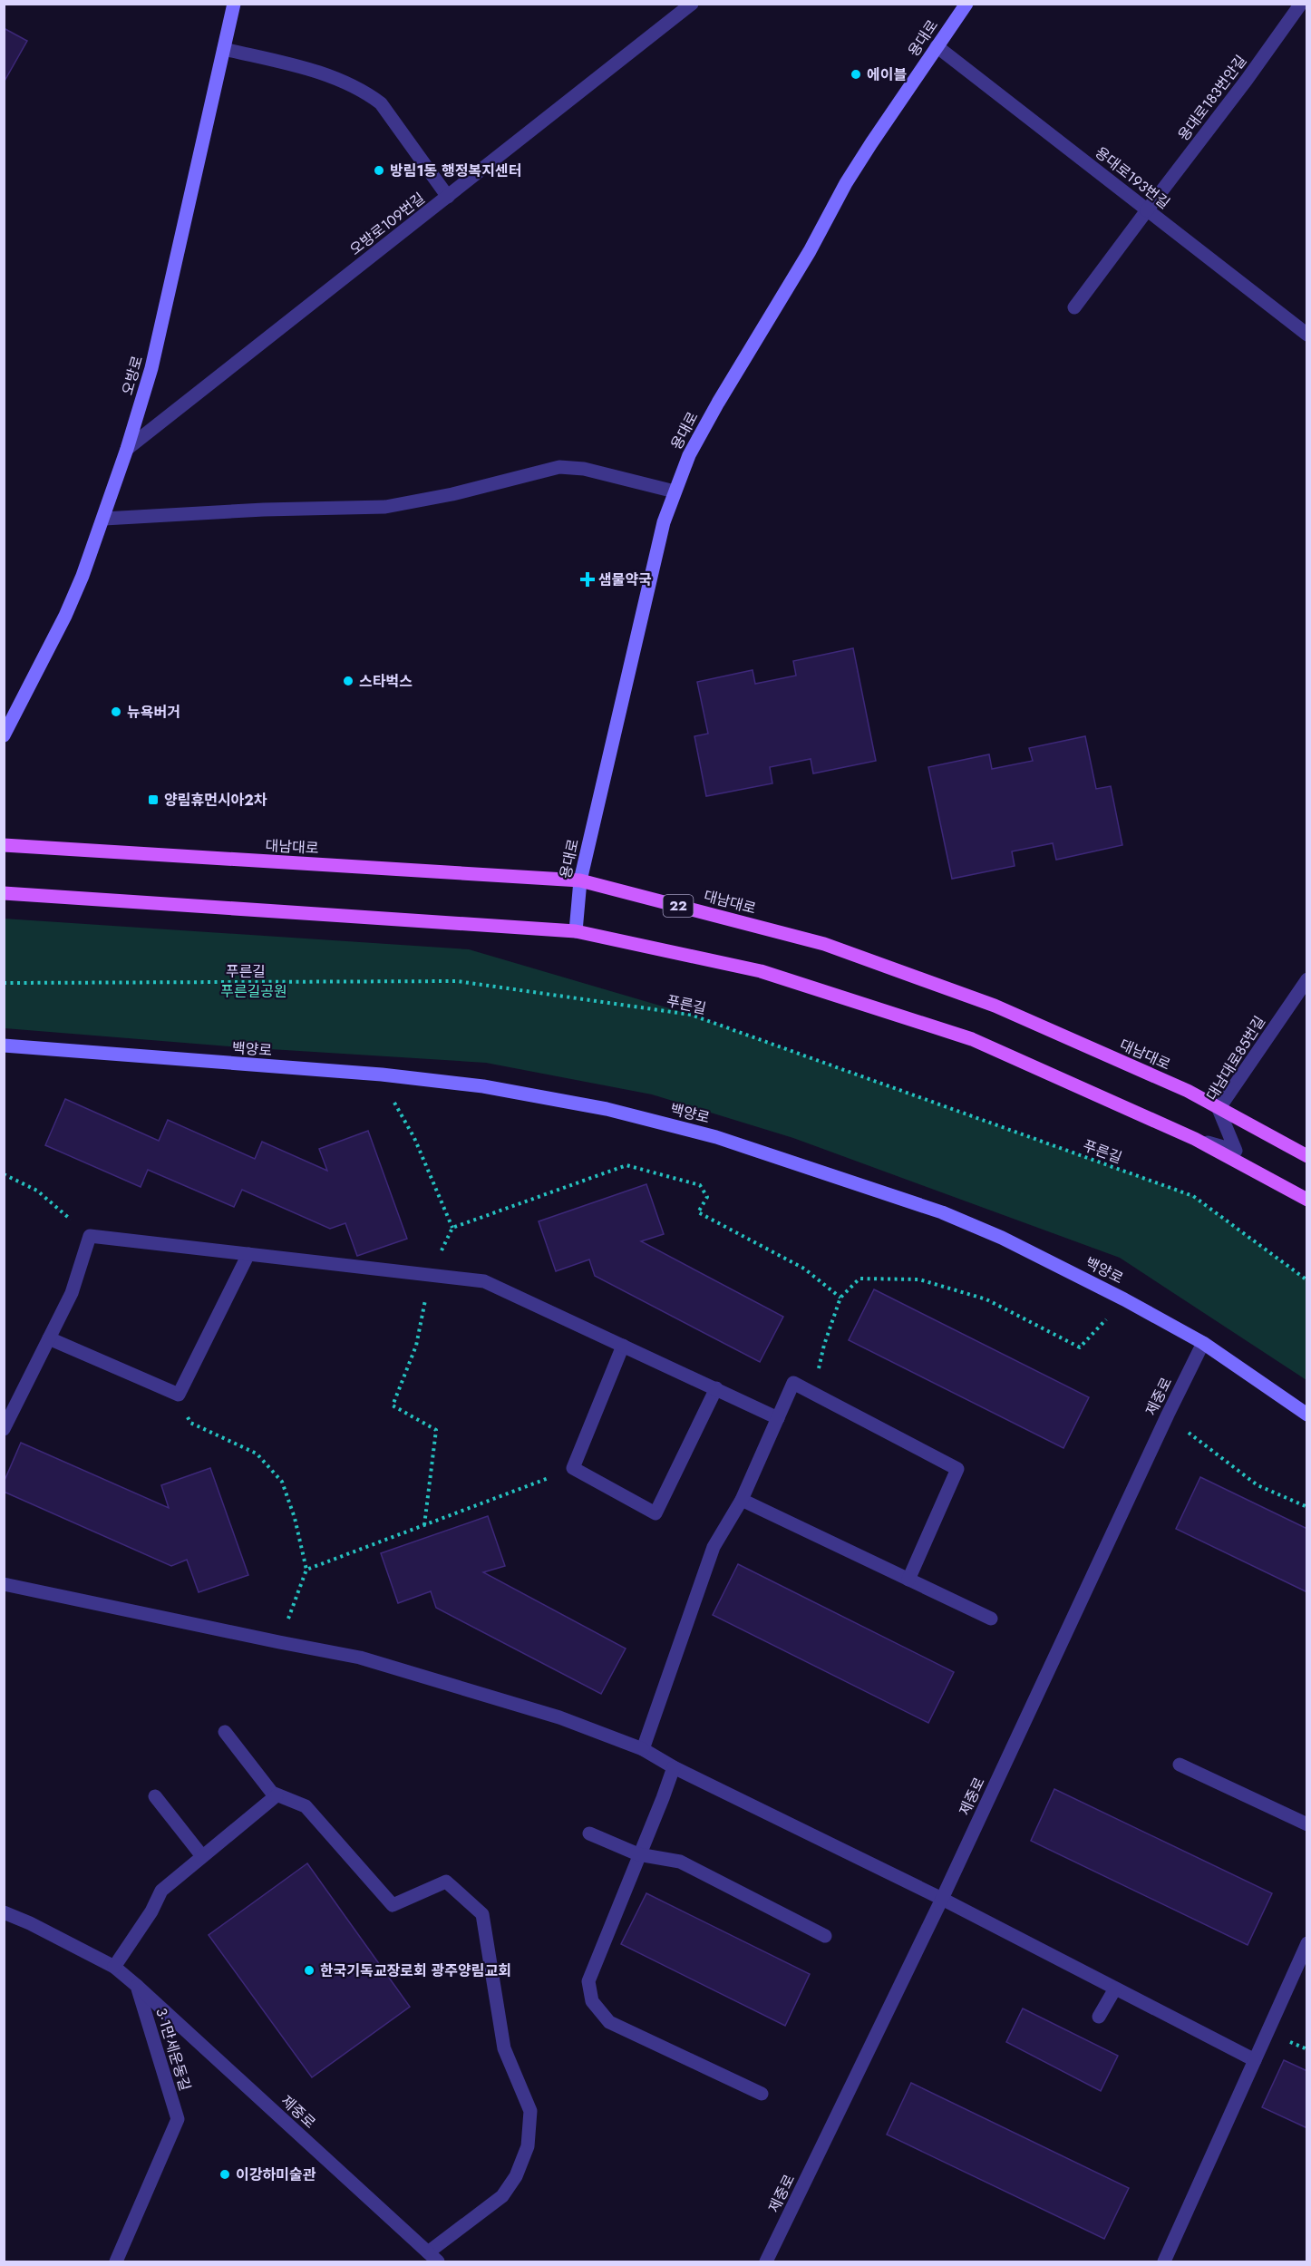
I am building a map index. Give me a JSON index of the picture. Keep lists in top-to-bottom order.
{
  "streets": {
    "main road": ["대남대로", "22"],
    "street": [
      "용대로",
      "용대로183번안길",
      "용대로193번길",
      "오방로109번길",
      "오방로",
      "백양로",
      "대남대로85번길",
      "제중로",
      "3·1만세운동길"
    ],
    "path": ["푸른길"]
  },
  "crossings": [
    ["용대로", "용대로193번길"],
    ["용대로", "대남대로"],
    ["용대로183번안길", "용대로193번길"],
    ["오방로109번길", "오방로"],
    ["대남대로", "대남대로85번길"],
    ["백양로", "제중로"],
    ["제중로", "3·1만세운동길"]
  ],
  "parks": ["푸른길공원"],
  "places": {
    "other": [
      "에이블",
      "방림1동 행정복지센터",
      "스타벅스",
      "뉴욕버거",
      "한국기독교장로회 광주양림교회",
      "이강하미술관"
    ],
    "health": ["샘물약국"],
    "transit": ["양림휴먼시아2차"]
  }
}
